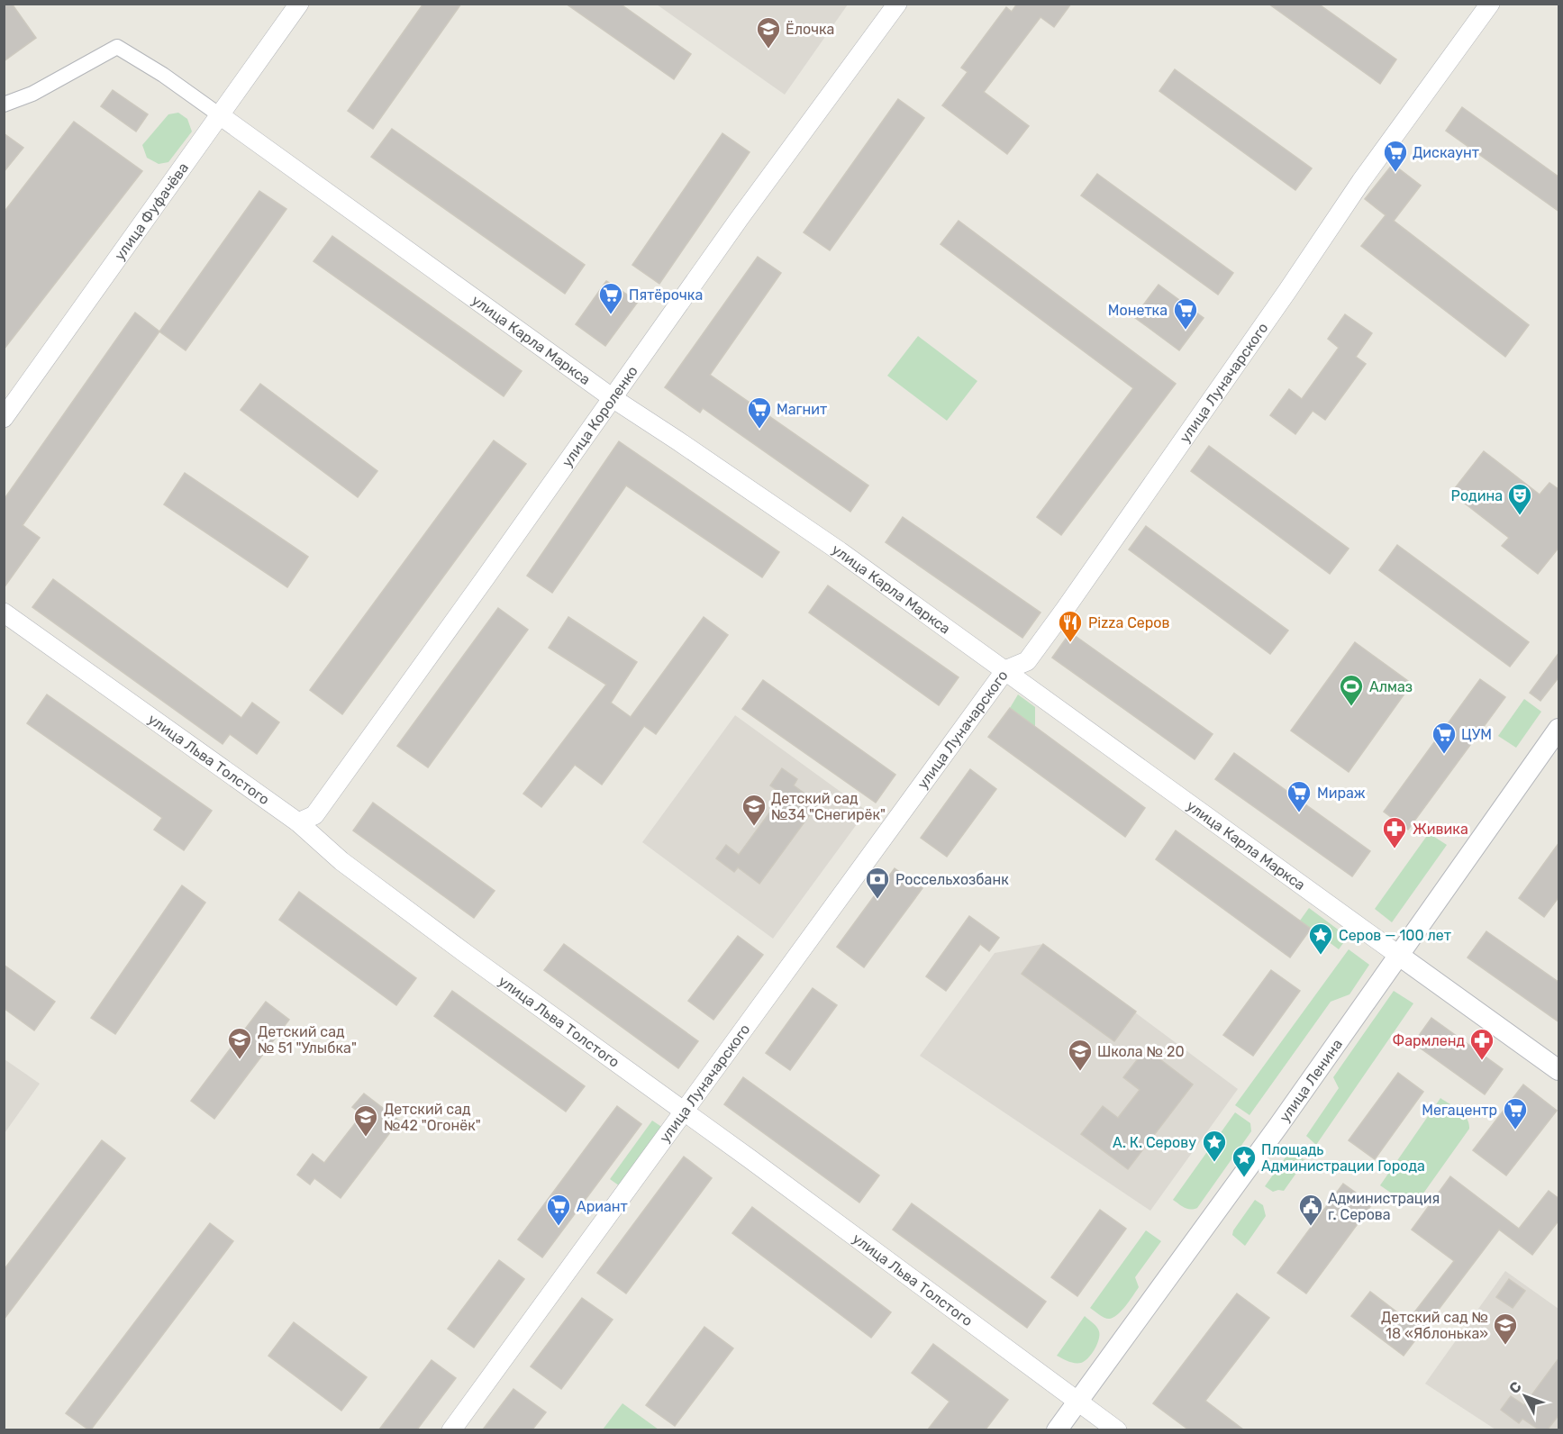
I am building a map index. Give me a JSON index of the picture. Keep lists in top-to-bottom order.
{
  "streets": {
    "main road": ["улица Карла Маркса", "улица Ленина"],
    "street": [
      "улица Фуфачёва",
      "улица Луначарского",
      "улица Короленко",
      "улица Льва Толстого"
    ]
  },
  "crossings": [
    ["улица Фуфачёва", "улица Карла Маркса"],
    ["улица Карла Маркса", "улица Луначарского"],
    ["улица Карла Маркса", "улица Короленко"],
    ["улица Карла Маркса", "улица Ленина"],
    ["улица Луначарского", "улица Льва Толстого"],
    ["улица Короленко", "улица Льва Толстого"],
    ["улица Льва Толстого", "улица Ленина"]
  ],
  "places": {
    "school or university": [
      "Ёлочка",
      "Детский сад №34 \"Снегирёк\"",
      "Детский сад № 51 \"Улыбка\"",
      "Школа № 20",
      "Детский сад №42 \"Огонёк\"",
      "Детский сад № 18 «Яблонька»"
    ],
    "supermarket": [
      "Дискаунт",
      "Пятёрочка",
      "Монетка",
      "Магнит",
      "ЦУМ",
      "Мираж",
      "Мегацентр",
      "Ариант"
    ],
    "theatre": ["Родина"],
    "restaurant": ["Pizza Серов"],
    "sports": ["Алмаз"],
    "pharmacy": ["Живика", "Фармленд"],
    "bank": ["Россельхозбанк"],
    "place": ["Серов — 100 лет", "А. К. Серову", "Площадь Администрации Города"],
    "public building": ["Администрация г. Серова"]
  },
  "north": "top left"
}
